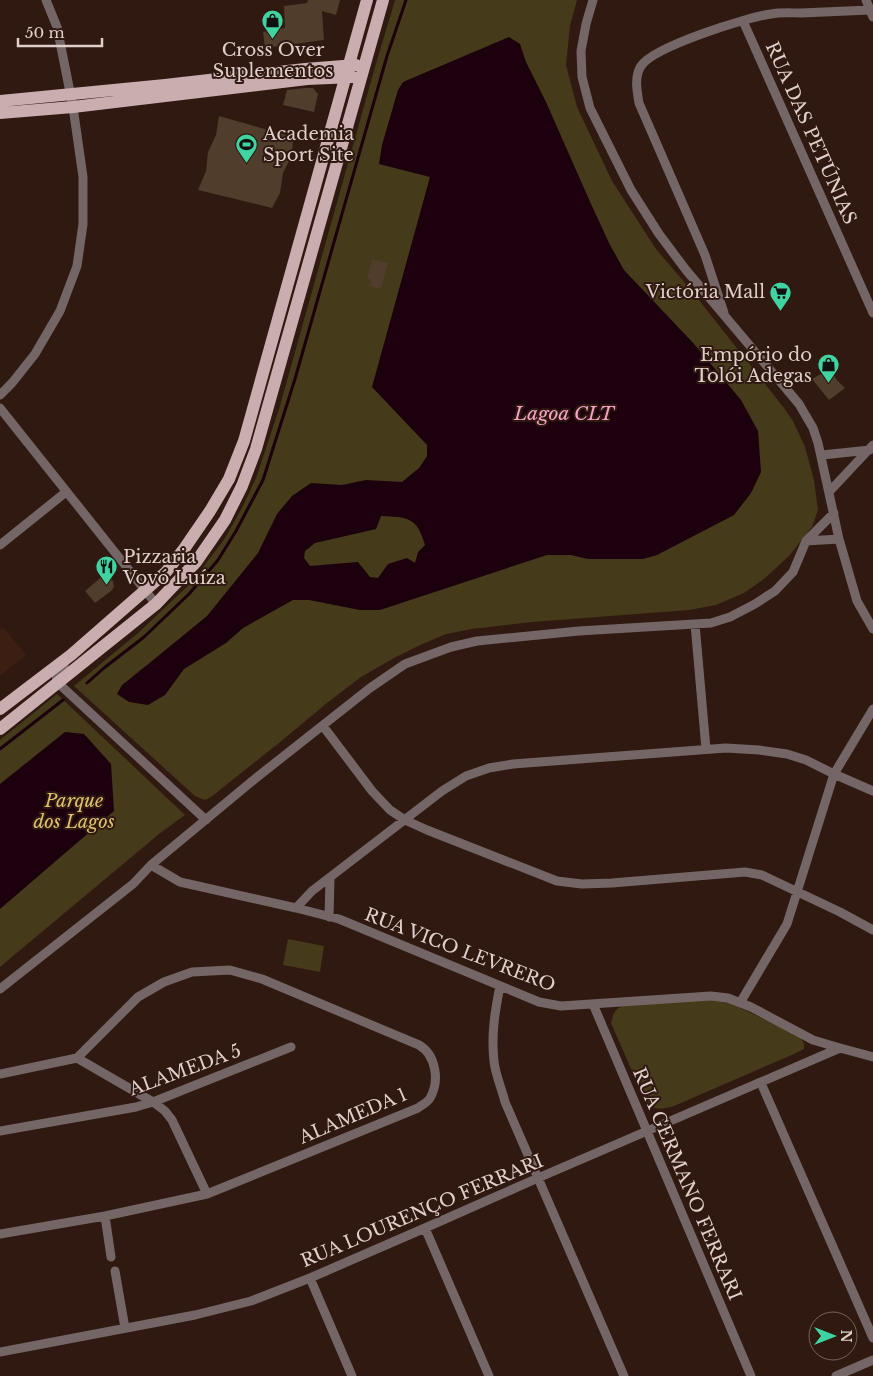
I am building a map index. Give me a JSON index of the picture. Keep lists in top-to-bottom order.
{
  "streets": {
    "street": [
      "RUA DAS PETÚNIAS",
      "RUA VICO LEVRERO",
      "ALAMEDA 5",
      "ALAMEDA 1",
      "RUA GERMANO FERRARI",
      "RUA LOURENÇO FERRARI"
    ]
  },
  "crossings": [
    ["RUA VICO LEVRERO", "RUA GERMANO FERRARI"],
    ["RUA VICO LEVRERO", "RUA LOURENÇO FERRARI"],
    ["RUA GERMANO FERRARI", "RUA LOURENÇO FERRARI"]
  ],
  "water": ["Lagoa CLT"],
  "parks": ["Parque dos Lagos"],
  "places": {
    "shop": ["Cross Over Suplementos", "Empório do Tolói Adegas"],
    "sports": ["Academia Sport Site"],
    "supermarket": ["Victória Mall"],
    "restaurant": ["Pizzaria Vovó Luíza"]
  },
  "scale_bar": "50 m",
  "north": "right"
}
